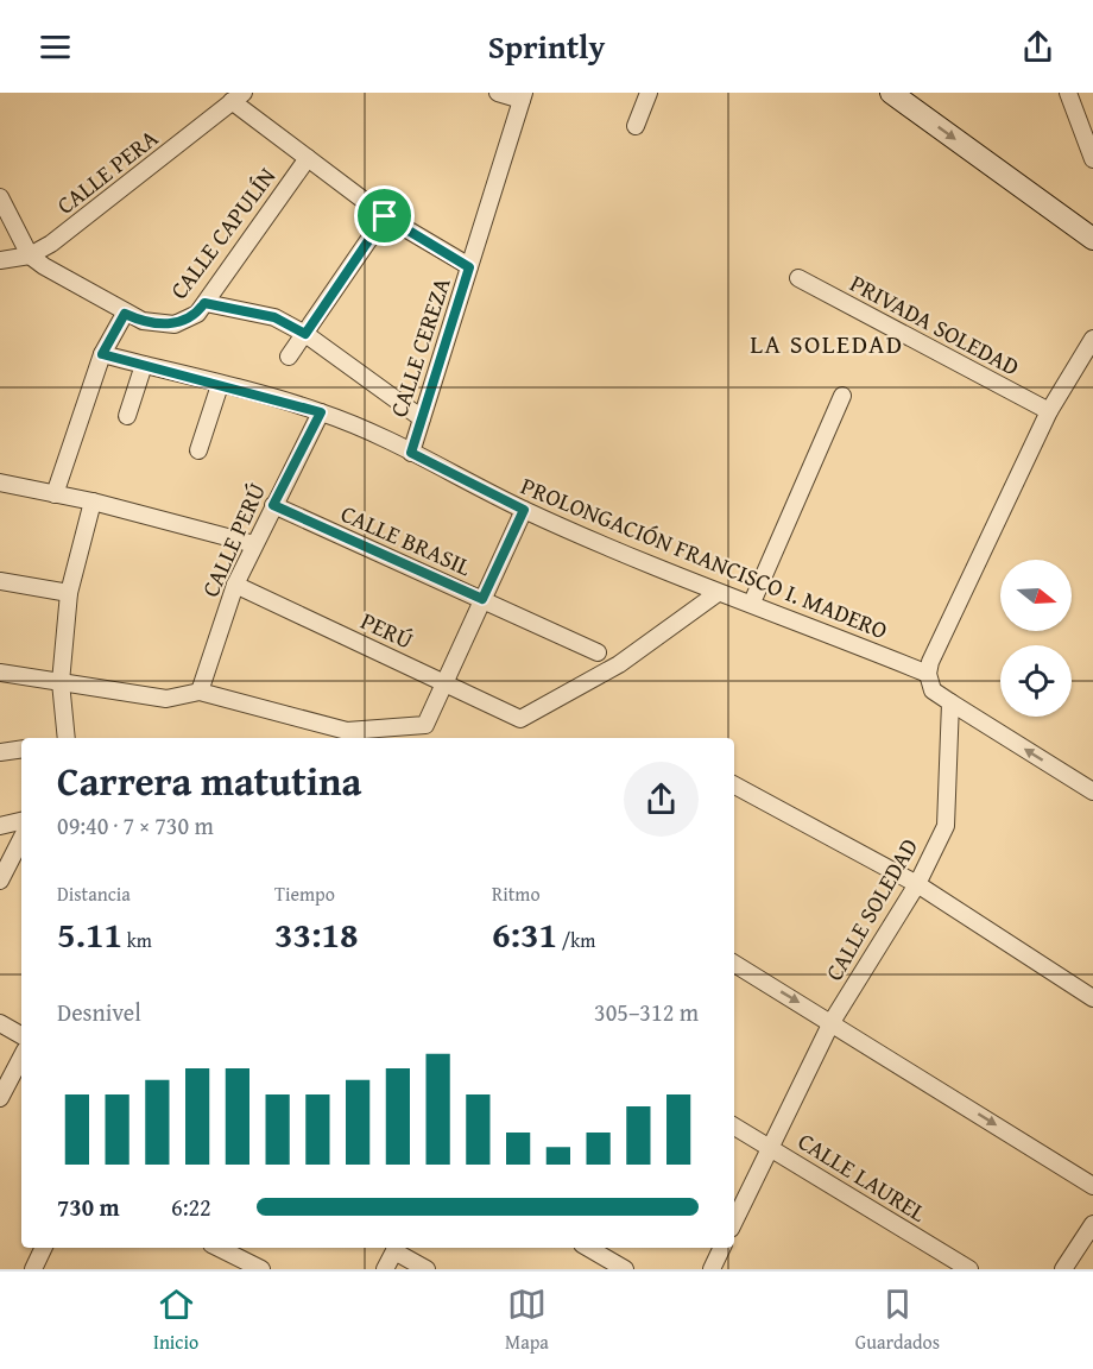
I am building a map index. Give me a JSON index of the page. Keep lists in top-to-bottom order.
{
  "streets": {
    "street": [
      "CALLE PERA",
      "CALLE CAPULÍN",
      "PRIVADA SOLEDAD",
      "CALLE CEREZA",
      "CALLE PERÚ",
      "CALLE BRASIL",
      "PROLONGACIÓN FRANCISCO I. MADERO",
      "PERÚ",
      "CALLE SOLEDAD",
      "CALLE LAUREL"
    ]
  },
  "crossings": [
    ["CALLE PERA", "CALLE CAPULÍN"],
    ["CALLE CEREZA", "PROLONGACIÓN FRANCISCO I. MADERO"],
    ["CALLE PERÚ", "CALLE BRASIL"],
    ["CALLE PERÚ", "PROLONGACIÓN FRANCISCO I. MADERO"],
    ["CALLE PERÚ", "PERÚ"],
    ["PROLONGACIÓN FRANCISCO I. MADERO", "PERÚ"],
    ["CALLE SOLEDAD", "CALLE LAUREL"]
  ],
  "districts": ["LA SOLEDAD"],
  "north": "right",
  "page": {
    "header": "Sprintly",
    "heading": ["Carrera matutina", "09:40 · 7 × 730 m"],
    "stats": [
      ["Distancia", "5.11 km"],
      ["Tiempo", "33:18"],
      ["Ritmo", "6:31 /km"]
    ],
    "chart": ["Desnivel", "305–312 m"],
    "list": [
      {
        "name": "730 m",
        "note": "6:22"
      }
    ],
    "tabs": ["Inicio", "Mapa", "Guardados"]
  }
}
